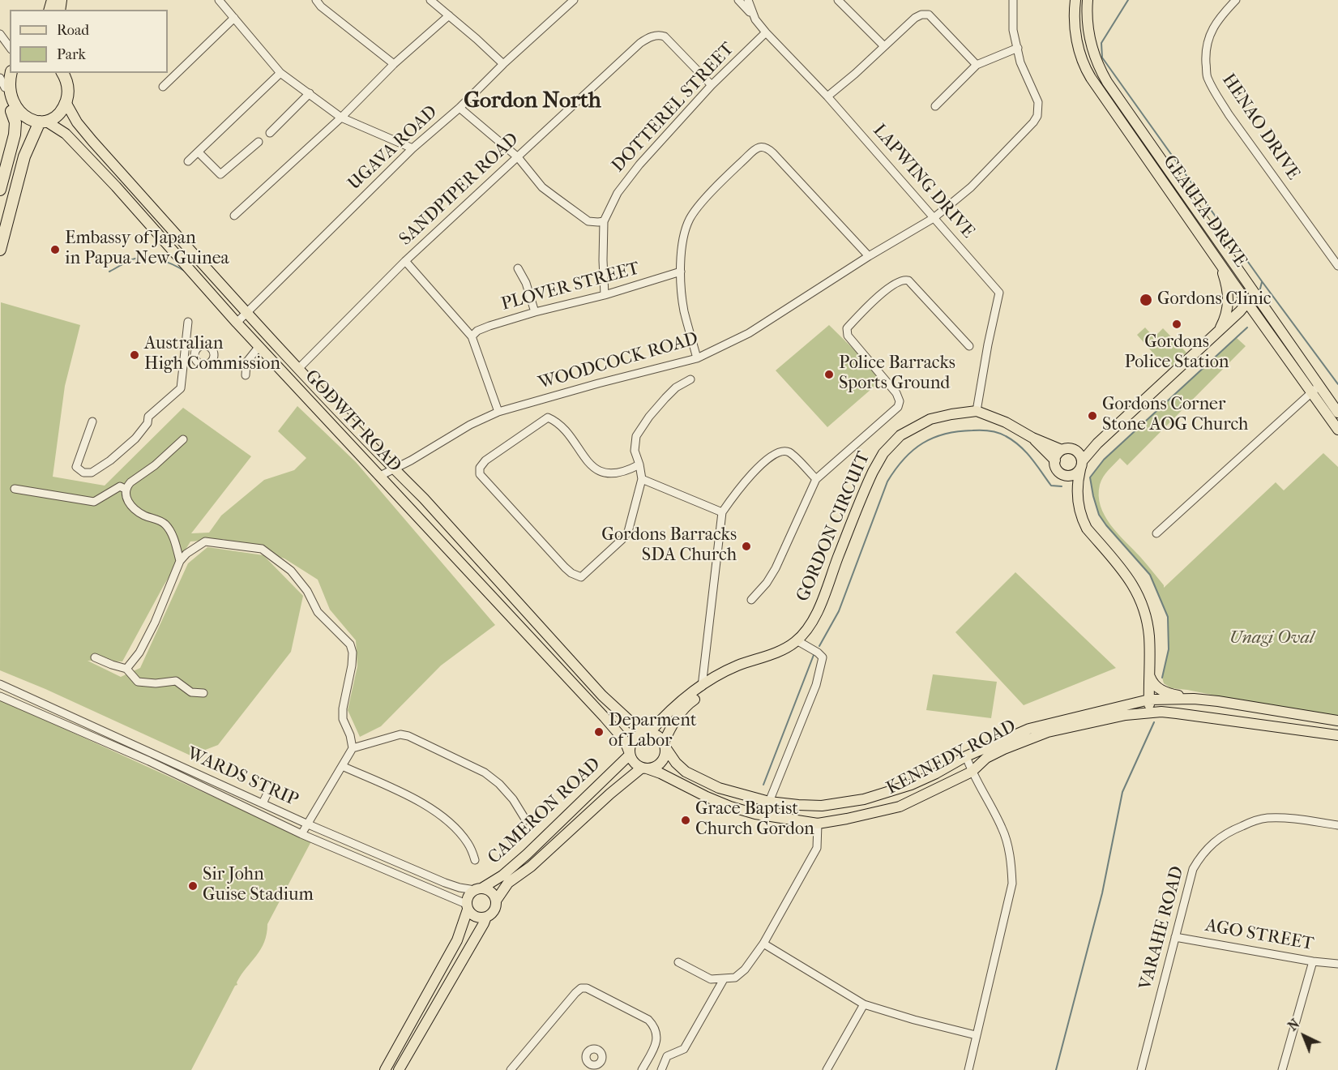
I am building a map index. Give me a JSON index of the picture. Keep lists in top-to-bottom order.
{
  "streets": {
    "main road": [
      "GEAUTA DRIVE",
      "GODWIT ROAD",
      "GORDON CIRCUIT",
      "KENNEDY ROAD",
      "CAMERON ROAD"
    ],
    "street": [
      "DOTTEREL STREET",
      "HENAO DRIVE",
      "UGAVA ROAD",
      "LAPWING DRIVE",
      "SANDPIPER ROAD",
      "PLOVER STREET",
      "WOODCOCK ROAD",
      "WARDS STRIP",
      "VARAHE ROAD",
      "AGO STREET"
    ]
  },
  "crossings": [
    ["DOTTEREL STREET", "LAPWING DRIVE"],
    ["DOTTEREL STREET", "SANDPIPER ROAD"],
    ["DOTTEREL STREET", "PLOVER STREET"],
    ["UGAVA ROAD", "GODWIT ROAD"],
    ["LAPWING DRIVE", "WOODCOCK ROAD"],
    ["LAPWING DRIVE", "GORDON CIRCUIT"],
    ["SANDPIPER ROAD", "GODWIT ROAD"],
    ["WOODCOCK ROAD", "GODWIT ROAD"],
    ["GODWIT ROAD", "GORDON CIRCUIT"],
    ["GODWIT ROAD", "KENNEDY ROAD"],
    ["GODWIT ROAD", "CAMERON ROAD"],
    ["GORDON CIRCUIT", "KENNEDY ROAD"],
    ["GORDON CIRCUIT", "CAMERON ROAD"],
    ["KENNEDY ROAD", "CAMERON ROAD"],
    ["WARDS STRIP", "CAMERON ROAD"],
    ["VARAHE ROAD", "AGO STREET"]
  ],
  "districts": ["Gordon North"],
  "parks": ["Unagi Oval"],
  "places": [
    "Embassy of Japan in Papua New Guinea",
    "Gordons Clinic",
    "Gordons Police Station",
    "Australian High Commission",
    "Police Barracks Sports Ground",
    "Gordons Corner Stone AOG Church",
    "Gordons Barracks SDA Church",
    "Deparment of Labor",
    "Grace Baptist Church Gordon",
    "Sir John Guise Stadium"
  ],
  "legend": ["Road", "Park"],
  "north": "top left"
}
